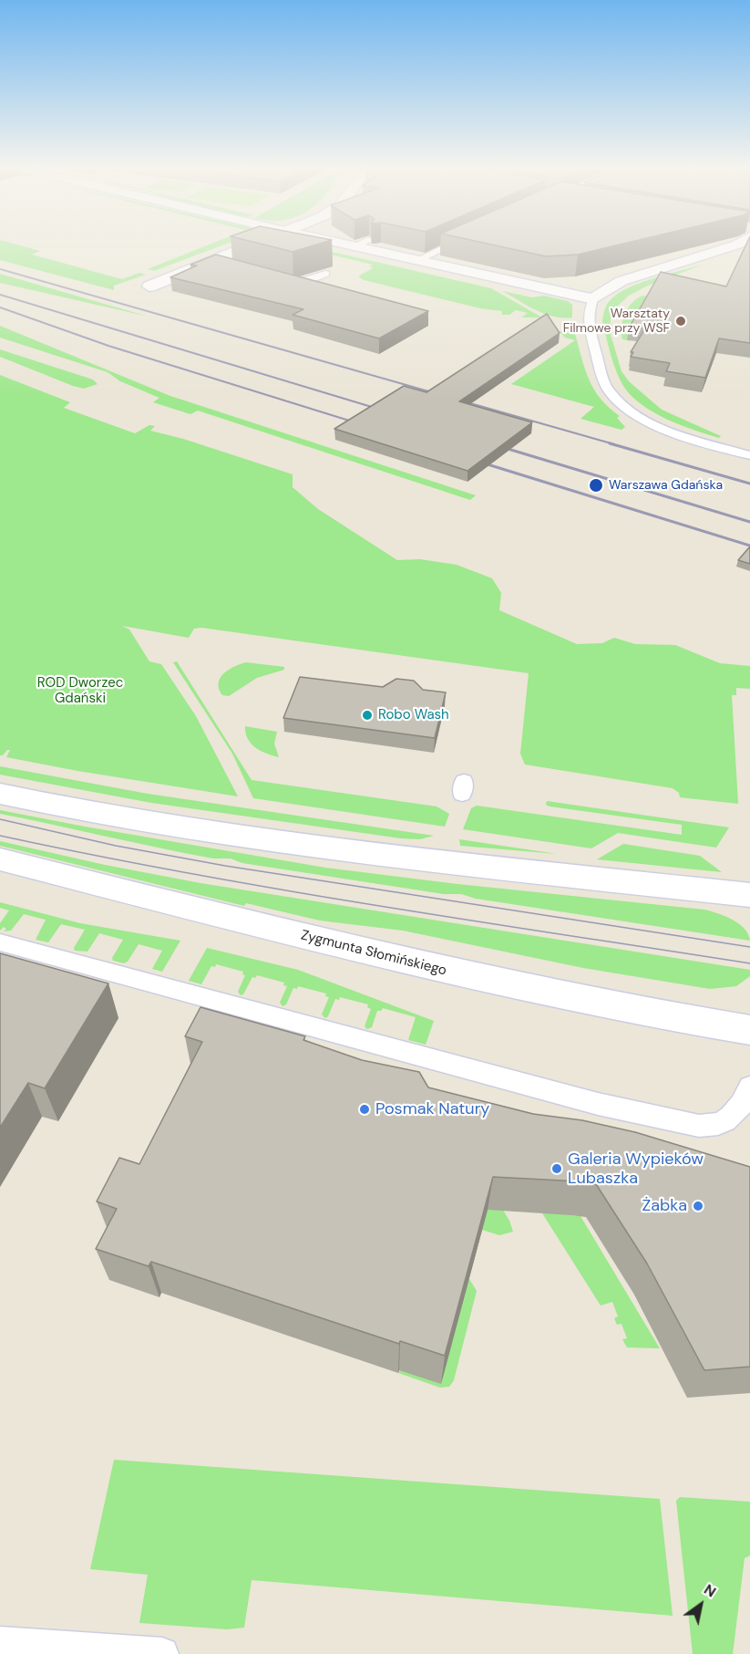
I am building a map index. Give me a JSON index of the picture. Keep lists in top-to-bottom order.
{
  "streets": {
    "street": ["Zygmunta Słomińskiego"]
  },
  "parks": ["ROD Dworzec Gdański"],
  "places": [
    "Warsztaty Filmowe przy WSF",
    "Warszawa Gdańska",
    "Robo Wash",
    "Posmak Natury",
    "Galeria Wypieków Lubaszka",
    "Żabka"
  ],
  "north": "top right"
}
